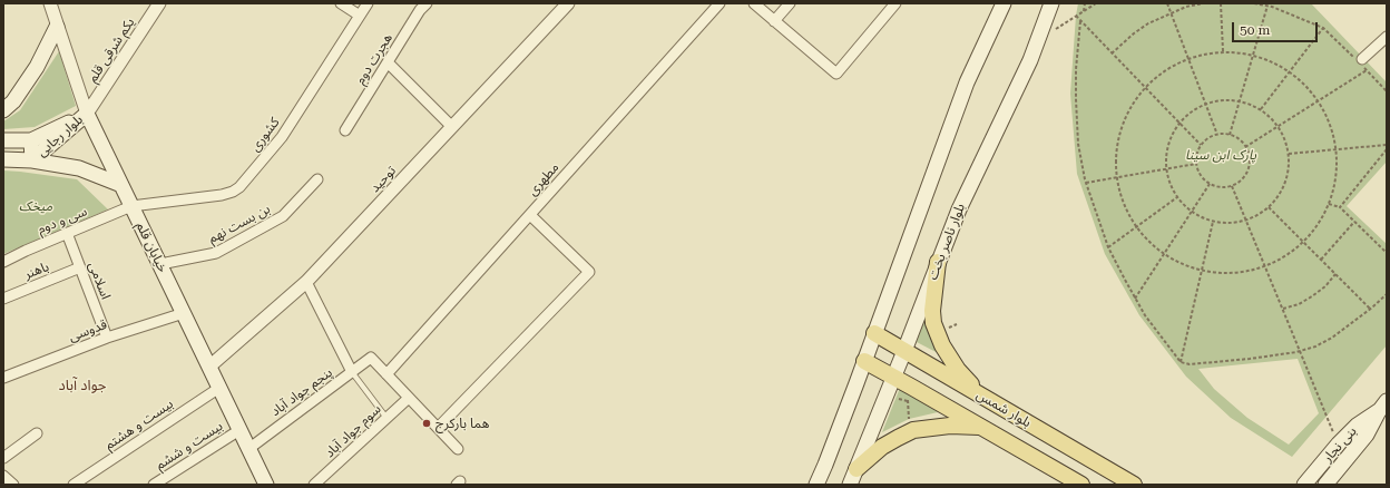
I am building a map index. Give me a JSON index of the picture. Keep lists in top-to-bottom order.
{
  "streets": {
    "main road": [
      "بلوار رجایی",
      "بلوار ناصر بخت",
      "خیابان قلم",
      "بلوار شمس",
      "بنی نجار"
    ],
    "street": [
      "یکم شرقی قلم",
      "هجرت دوم",
      "کشوری",
      "توحید",
      "مطهری",
      "سی و دوم",
      "بن بست نهم",
      "باهنر",
      "اسلامی",
      "قدوسی",
      "پنجم جواد آباد",
      "بیست و هشتم",
      "سوم جواد آباد",
      "بیست و ششم"
    ]
  },
  "crossings": [
    ["یکم شرقی قلم", "بلوار رجایی"],
    ["یکم شرقی قلم", "خیابان قلم"],
    ["کشوری", "سی و دوم"],
    ["کشوری", "خیابان قلم"],
    ["بلوار رجایی", "خیابان قلم"],
    ["توحید", "خیابان قلم"],
    ["مطهری", "پنجم جواد آباد"],
    ["سی و دوم", "خیابان قلم"],
    ["سی و دوم", "اسلامی"],
    ["بن بست نهم", "خیابان قلم"],
    ["بلوار ناصر بخت", "بلوار شمس"],
    ["خیابان قلم", "قدوسی"],
    ["خیابان قلم", "پنجم جواد آباد"],
    ["خیابان قلم", "بیست و هشتم"],
    ["خیابان قلم", "بیست و ششم"],
    ["باهنر", "اسلامی"],
    ["اسلامی", "قدوسی"]
  ],
  "districts": ["جواد آباد"],
  "parks": ["پارک ابن سینا", "میخک"],
  "places": ["هما بارکرج"],
  "scale_bar": "50 m"
}
